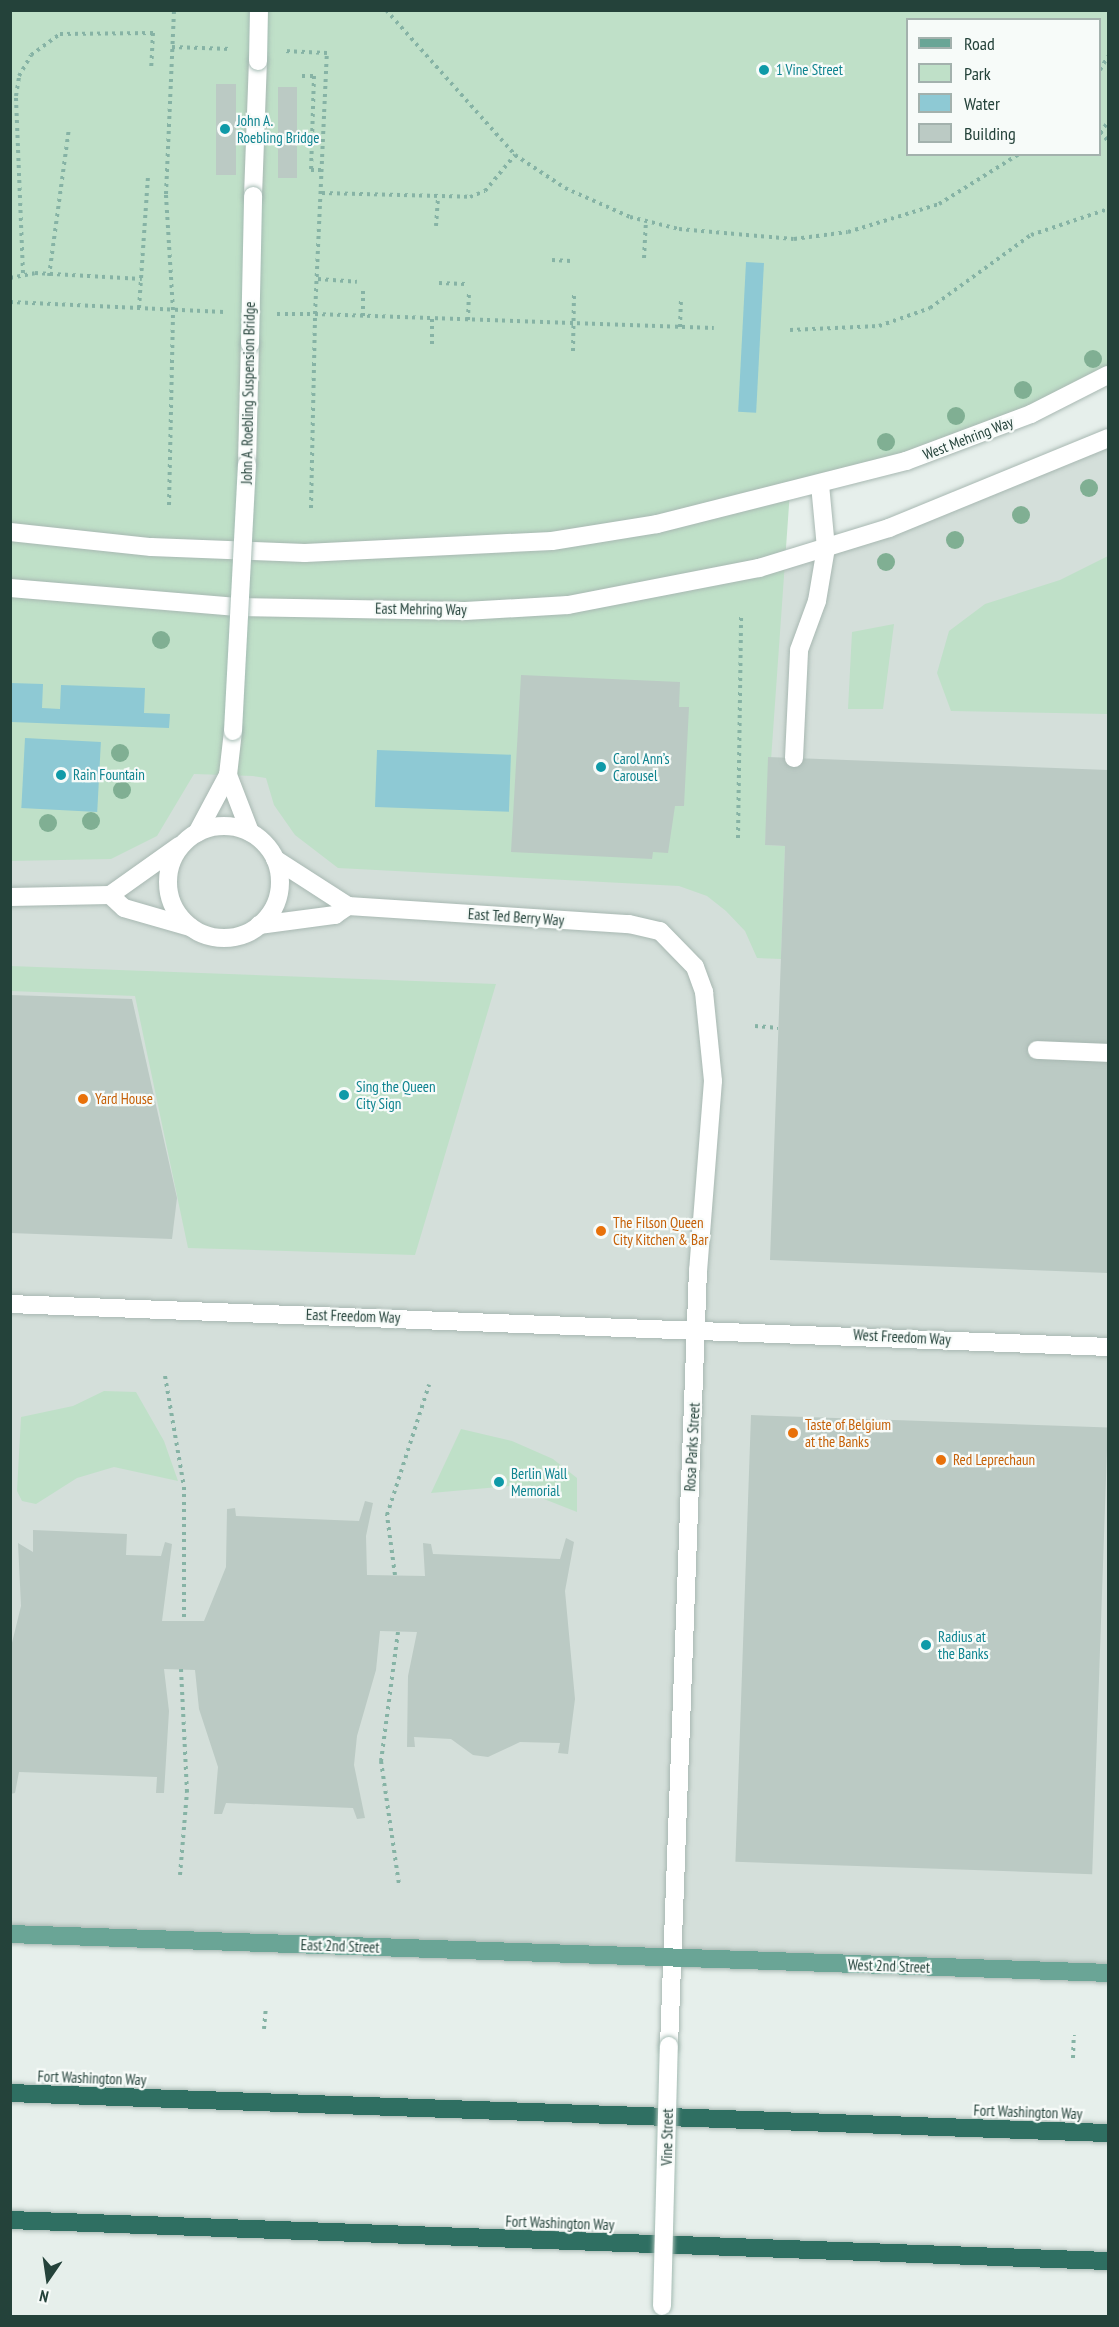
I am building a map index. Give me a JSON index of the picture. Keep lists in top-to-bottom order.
{
  "streets": {
    "highway": ["Fort Washington Way"],
    "main road": [
      "John A. Roebling Suspension Bridge",
      "West Mehring Way",
      "East Mehring Way",
      "East Ted Berry Way",
      "East Freedom Way",
      "West Freedom Way",
      "Rosa Parks Street",
      "East 2nd Street",
      "West 2nd Street",
      "Vine Street"
    ]
  },
  "crossings": [
    ["John A. Roebling Suspension Bridge", "East Ted Berry Way"],
    ["East Ted Berry Way", "Rosa Parks Street"],
    ["East Freedom Way", "West Freedom Way"],
    ["East Freedom Way", "Rosa Parks Street"],
    ["West Freedom Way", "Rosa Parks Street"],
    ["Rosa Parks Street", "East 2nd Street"],
    ["Rosa Parks Street", "West 2nd Street"],
    ["Rosa Parks Street", "Vine Street"],
    ["East 2nd Street", "West 2nd Street"],
    ["East 2nd Street", "Vine Street"],
    ["West 2nd Street", "Vine Street"]
  ],
  "places": [
    "1 Vine Street",
    "John A. Roebling Bridge",
    "Carol Ann’s Carousel",
    "Rain Fountain",
    "Sing the Queen City Sign",
    "Yard House",
    "The Filson Queen City Kitchen & Bar",
    "Taste of Belgium at the Banks",
    "Red Leprechaun",
    "Berlin Wall Memorial",
    "Radius at the Banks"
  ],
  "legend": [
    "Road",
    "Park",
    "Water",
    "Building"
  ],
  "north": "bottom"
}
